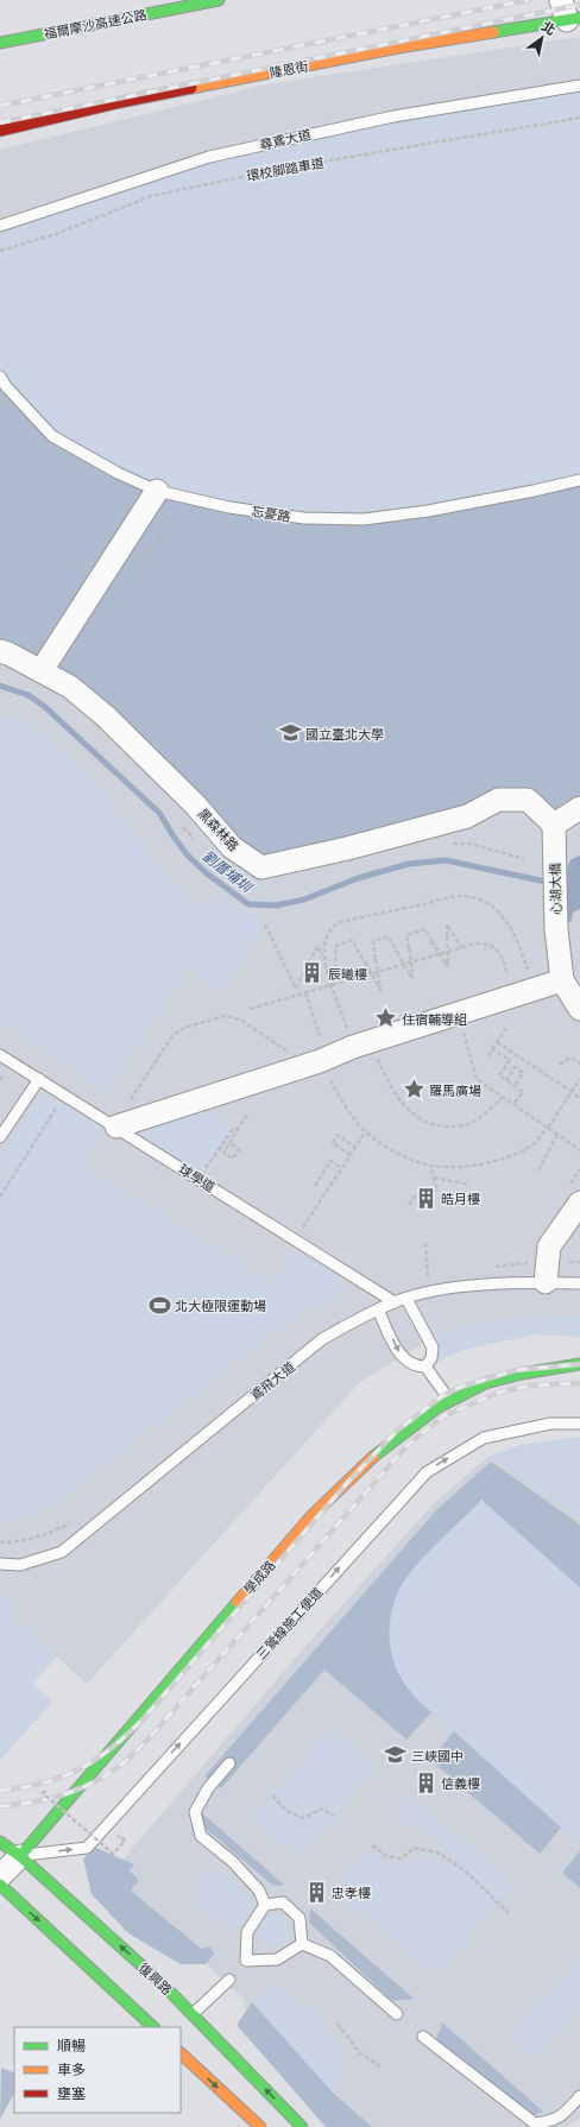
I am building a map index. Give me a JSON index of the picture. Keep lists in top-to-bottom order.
{
  "streets": {
    "main road": [
      "福爾摩沙高速公路",
      "隆恩街",
      "學成路",
      "復興路"
    ],
    "street": ["黑森林路", "心湖大橋"],
    "lane": [
      "尋鳶大道",
      "忘憂路",
      "球學道",
      "鳶飛大道",
      "三鶯線施工便道"
    ],
    "path": ["環校脚踏車道"]
  },
  "crossings": [
    ["黑森林路", "心湖大橋"],
    ["球學道", "鳶飛大道"],
    ["學成路", "三鶯線施工便道"],
    ["學成路", "復興路"],
    ["三鶯線施工便道", "復興路"]
  ],
  "one_way": ["三鶯線施工便道"],
  "water": ["劉厝埔圳"],
  "places": {
    "school or university": ["國立臺北大學", "三峽國中"],
    "building": [
      "辰曦樓",
      "皓月樓",
      "信義樓",
      "忠孝樓"
    ],
    "place": ["住宿輔導組", "羅馬廣場"],
    "sports": ["北大極限運動場"]
  },
  "legend": ["順暢", "車多", "壅塞"],
  "north": "top right"
}
